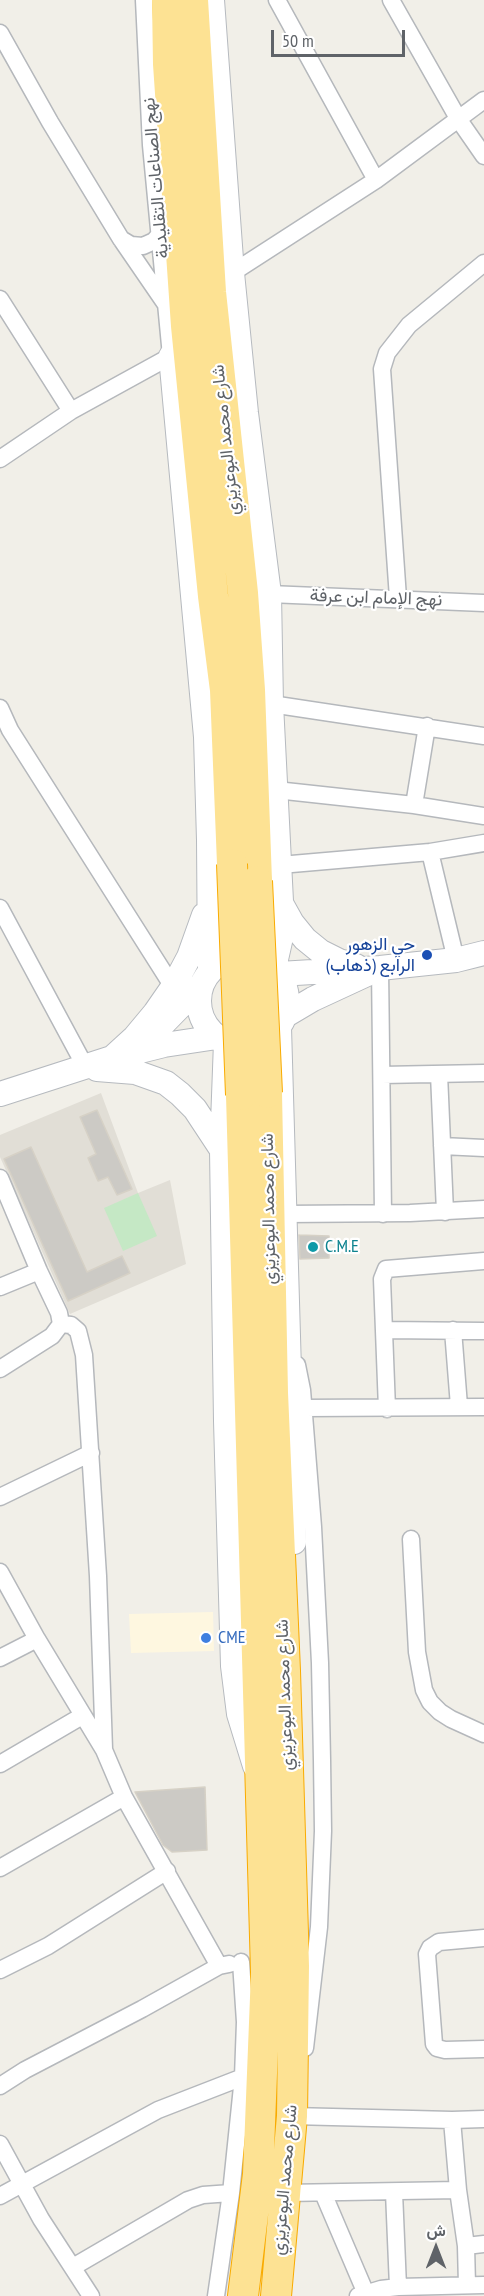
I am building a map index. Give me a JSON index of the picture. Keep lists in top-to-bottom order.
{
  "streets": {
    "highway": ["شارع محمد البوعزيزي"],
    "street": ["نهج الصناعات التقليدية", "نهج الإمام ابن عرفة"]
  },
  "places": ["حي الزهور الرابع (ذهاب)", "C.M.E", "CME"],
  "scale_bar": "50 m",
  "north": "top"
}
